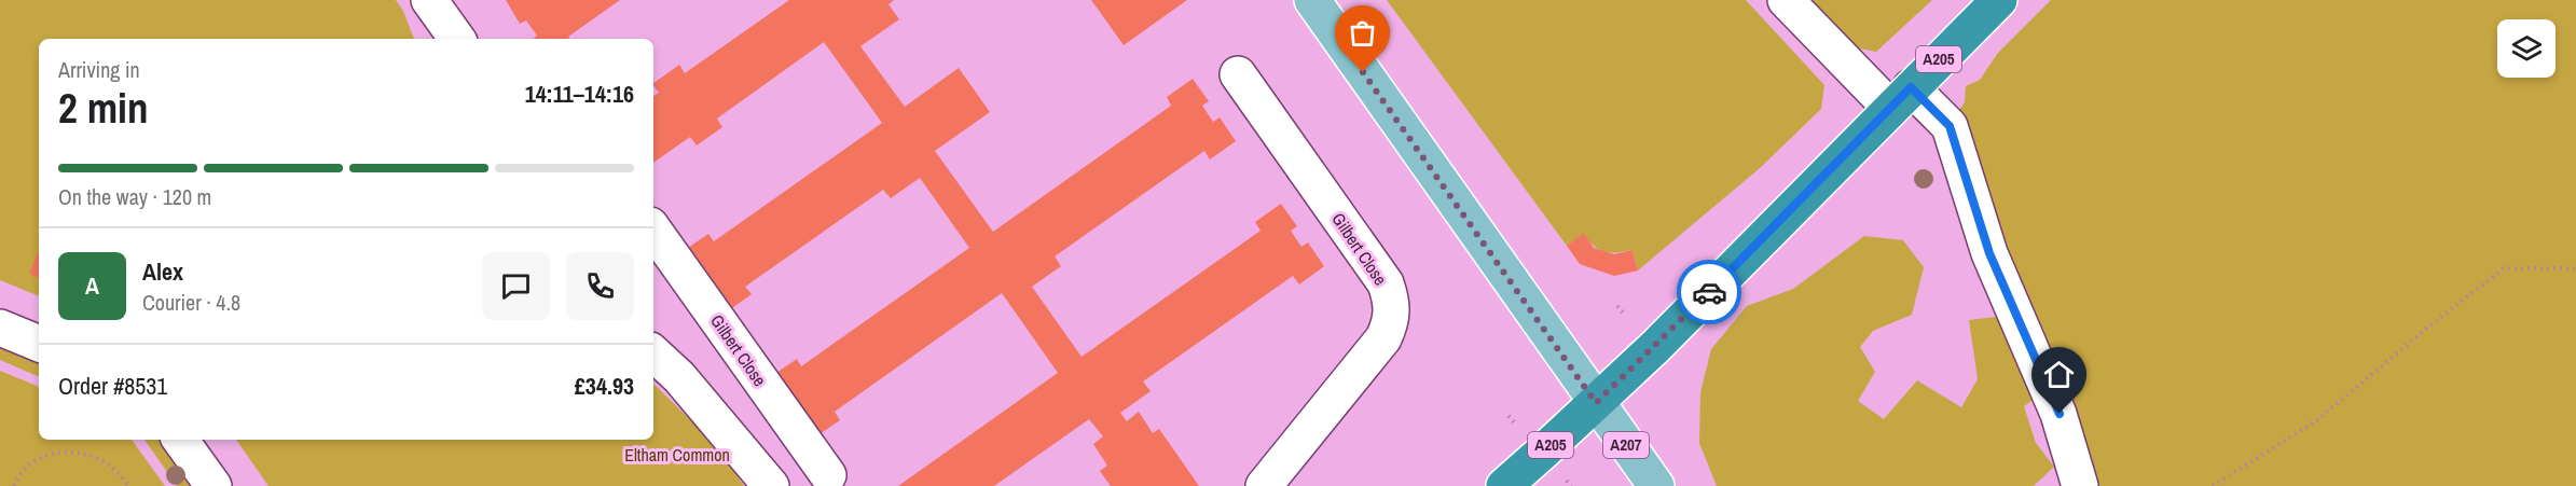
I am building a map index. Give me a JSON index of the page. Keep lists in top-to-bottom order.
{
  "streets": {
    "highway": ["A205"],
    "main road": ["A207"],
    "street": ["Gilbert Close"]
  },
  "crossings": [
    ["A205", "A207"]
  ],
  "parks": ["Eltham Common"],
  "page": {
    "heading": ["2 min", "Arriving in", "14:11–14:16"],
    "panel": [
      "Alex",
      "Courier · 4.8",
      "Order #8531",
      "£34.93"
    ],
    "bar": "On the way · 120 m",
    "round": "A"
  }
}
